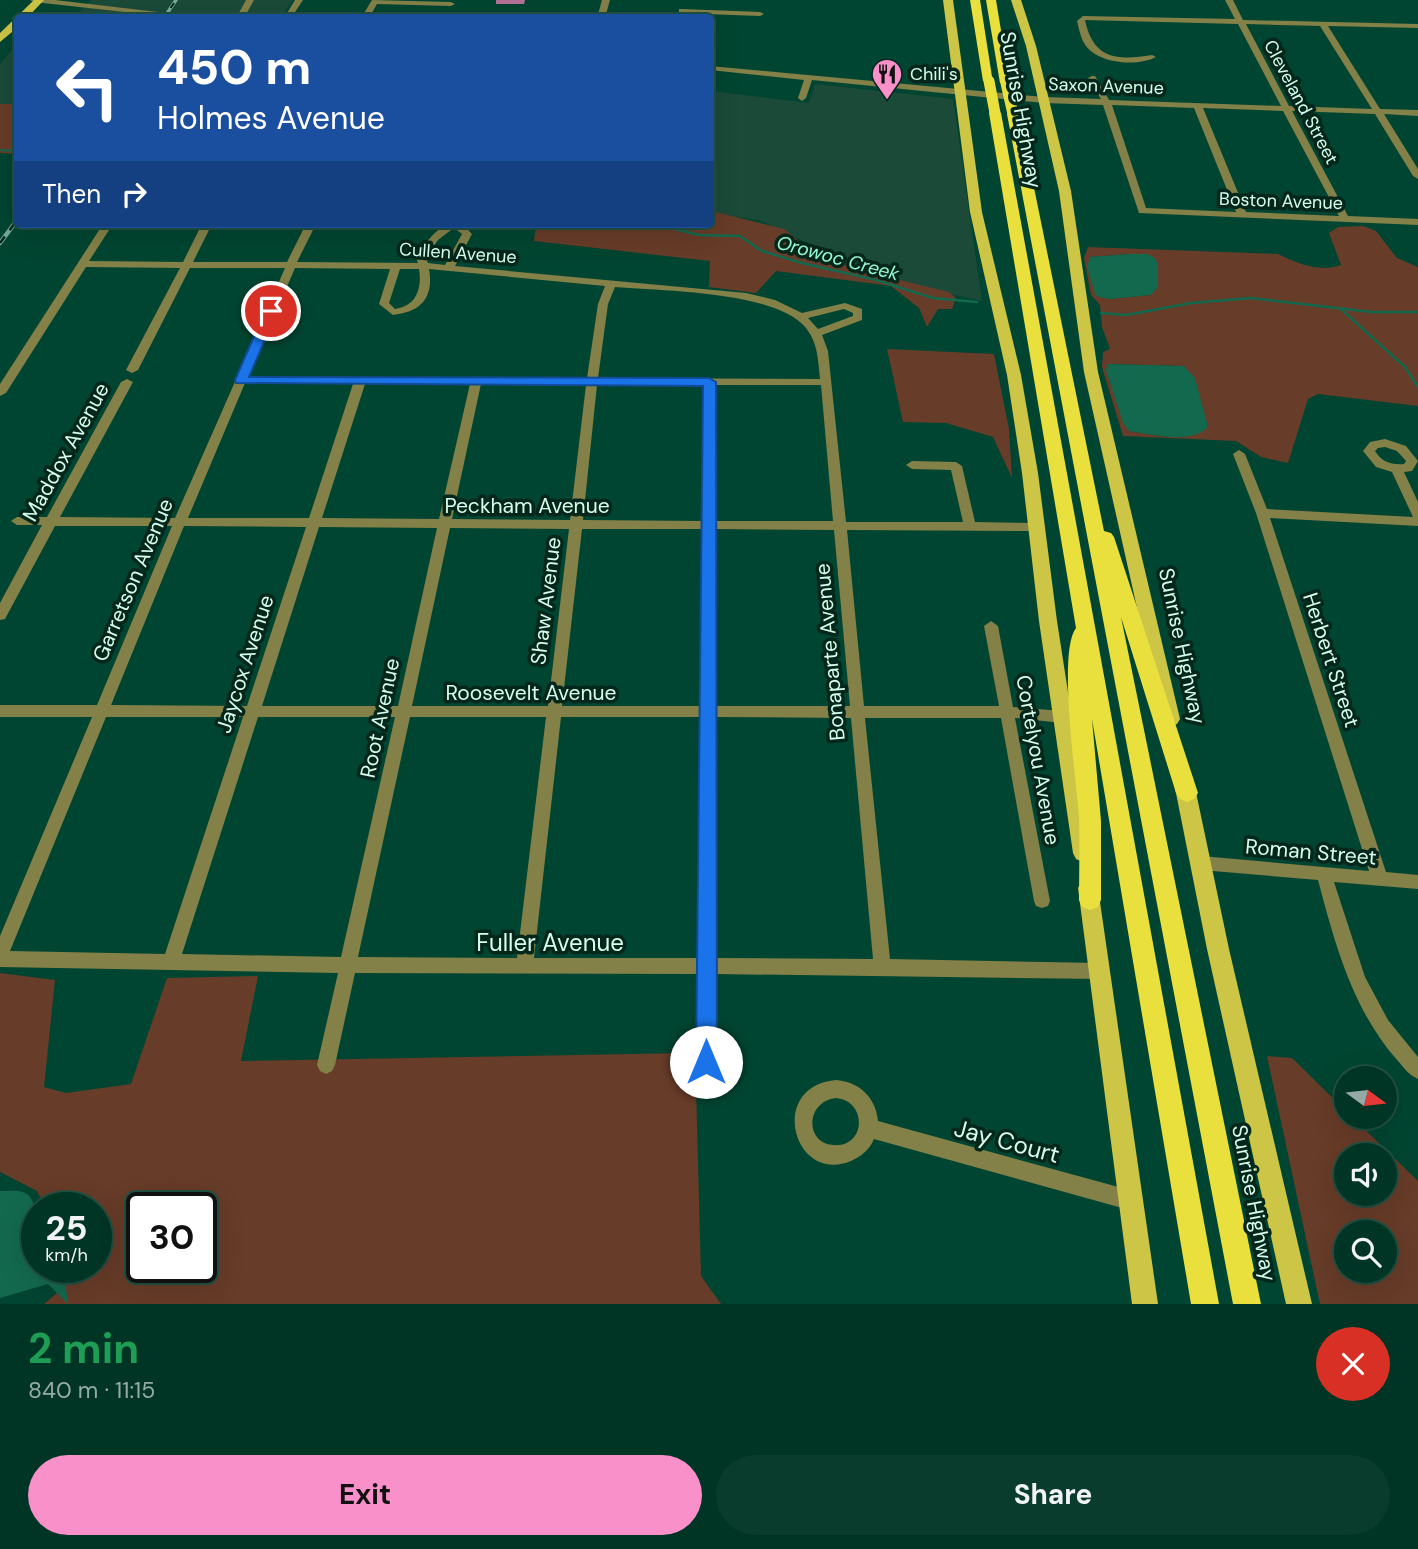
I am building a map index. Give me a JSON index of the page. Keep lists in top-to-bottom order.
{
  "streets": {
    "highway": ["Sunrise Highway"],
    "street": [
      "Saxon Avenue",
      "Cleveland Street",
      "Boston Avenue",
      "Cullen Avenue",
      "Maddox Avenue",
      "Peckham Avenue",
      "Garretson Avenue",
      "Shaw Avenue",
      "Bonaparte Avenue",
      "Herbert Street",
      "Jaycox Avenue",
      "Roosevelt Avenue",
      "Root Avenue",
      "Cortelyou Avenue",
      "Roman Street",
      "Fuller Avenue",
      "Jay Court"
    ]
  },
  "crossings": [
    ["Saxon Avenue", "Cleveland Street"],
    ["Saxon Avenue", "Sunrise Highway"],
    ["Saxon Avenue", "Boston Avenue"],
    ["Cleveland Street", "Boston Avenue"],
    ["Sunrise Highway", "Roman Street"],
    ["Cullen Avenue", "Maddox Avenue"],
    ["Cullen Avenue", "Garretson Avenue"],
    ["Cullen Avenue", "Shaw Avenue"],
    ["Cullen Avenue", "Bonaparte Avenue"],
    ["Maddox Avenue", "Peckham Avenue"],
    ["Peckham Avenue", "Garretson Avenue"],
    ["Peckham Avenue", "Shaw Avenue"],
    ["Peckham Avenue", "Bonaparte Avenue"],
    ["Peckham Avenue", "Jaycox Avenue"],
    ["Peckham Avenue", "Root Avenue"],
    ["Garretson Avenue", "Roosevelt Avenue"],
    ["Garretson Avenue", "Fuller Avenue"],
    ["Shaw Avenue", "Roosevelt Avenue"],
    ["Shaw Avenue", "Fuller Avenue"],
    ["Bonaparte Avenue", "Roosevelt Avenue"],
    ["Bonaparte Avenue", "Fuller Avenue"],
    ["Herbert Street", "Roman Street"],
    ["Jaycox Avenue", "Roosevelt Avenue"],
    ["Jaycox Avenue", "Fuller Avenue"],
    ["Roosevelt Avenue", "Root Avenue"],
    ["Roosevelt Avenue", "Cortelyou Avenue"],
    ["Root Avenue", "Fuller Avenue"]
  ],
  "water": ["Orowoc Creek"],
  "places": {
    "restaurant": ["Chili's"]
  },
  "north": "right",
  "page": {
    "turn": ["450 m", "Holmes Avenue"],
    "then": "Then",
    "speed": "25 km/h",
    "limit": "30",
    "heading": ["2 min", "840 m · 11:15"],
    "buttons": ["Exit", "Share"]
  }
}
